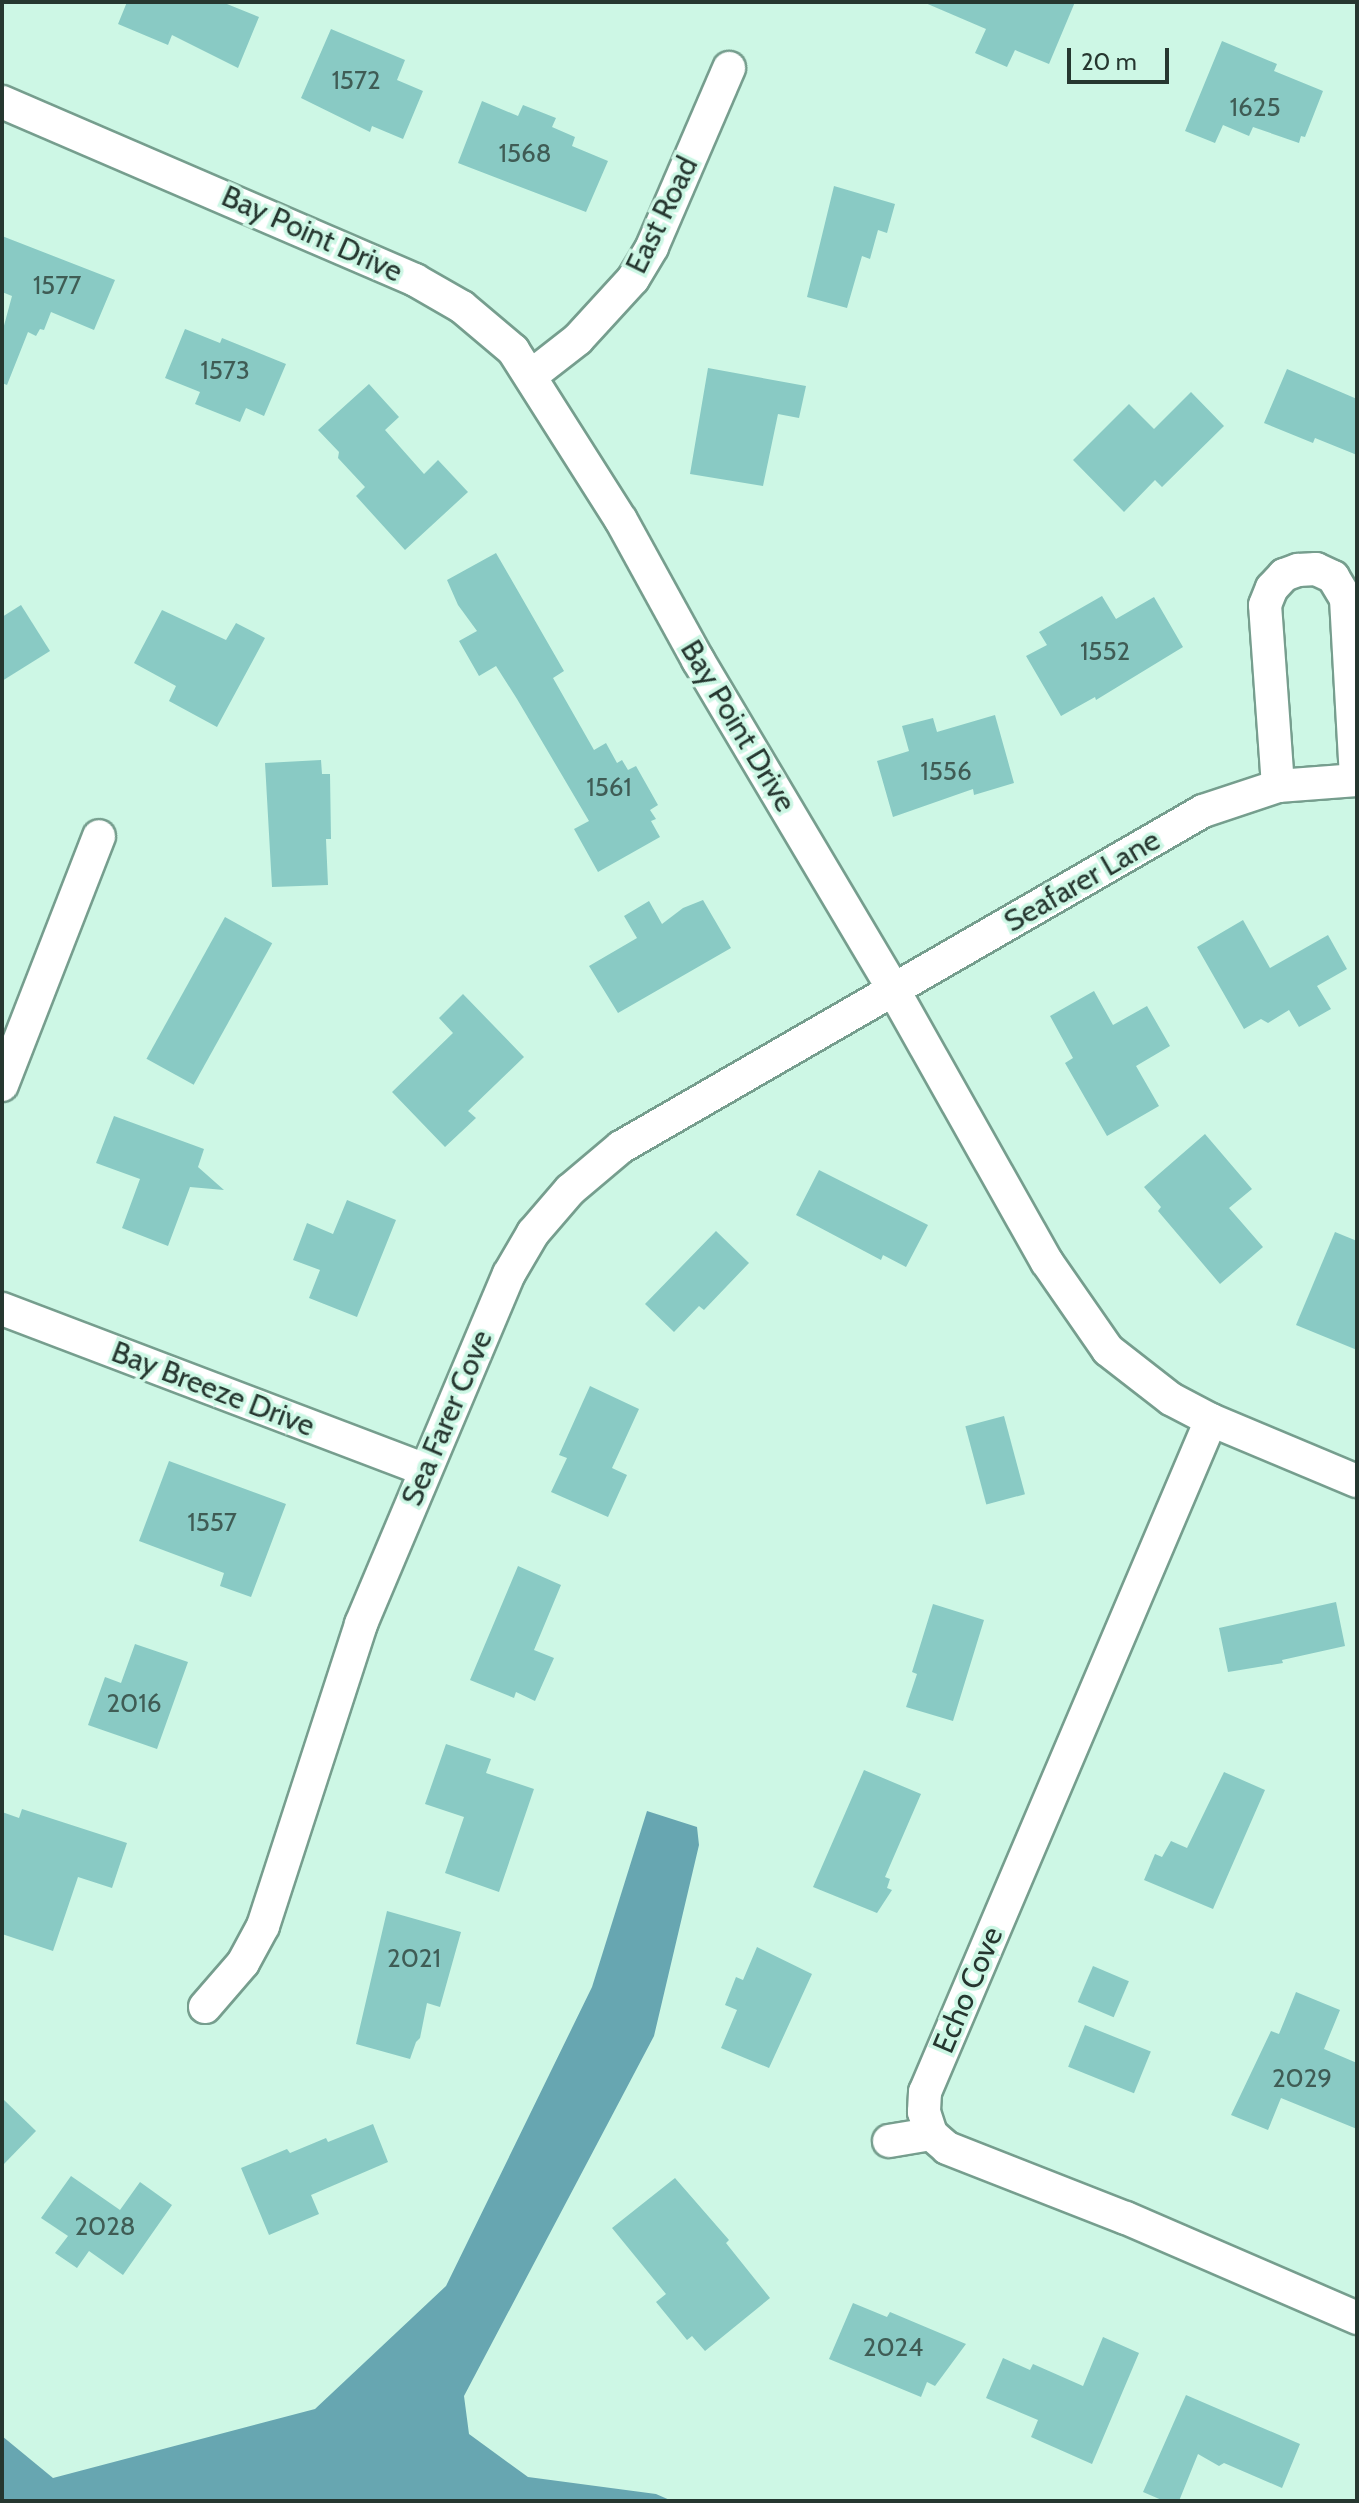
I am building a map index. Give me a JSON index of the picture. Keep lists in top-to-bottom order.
{
  "streets": {
    "street": [
      "East Road",
      "Bay Point Drive",
      "Seafarer Lane",
      "Bay Breeze Drive",
      "Sea Farer Cove",
      "Echo Cove"
    ]
  },
  "crossings": [
    ["East Road", "Bay Point Drive"],
    ["Bay Point Drive", "Seafarer Lane"],
    ["Bay Point Drive", "Sea Farer Cove"],
    ["Bay Point Drive", "Echo Cove"],
    ["Seafarer Lane", "Sea Farer Cove"],
    ["Bay Breeze Drive", "Sea Farer Cove"]
  ],
  "house_numbers": [
    "1572",
    "1625",
    "1568",
    "1577",
    "1573",
    "1552",
    "1556",
    "1561",
    "1557",
    "2016",
    "2021",
    "2029",
    "2028",
    "2024"
  ],
  "scale_bar": "20 m"
}
